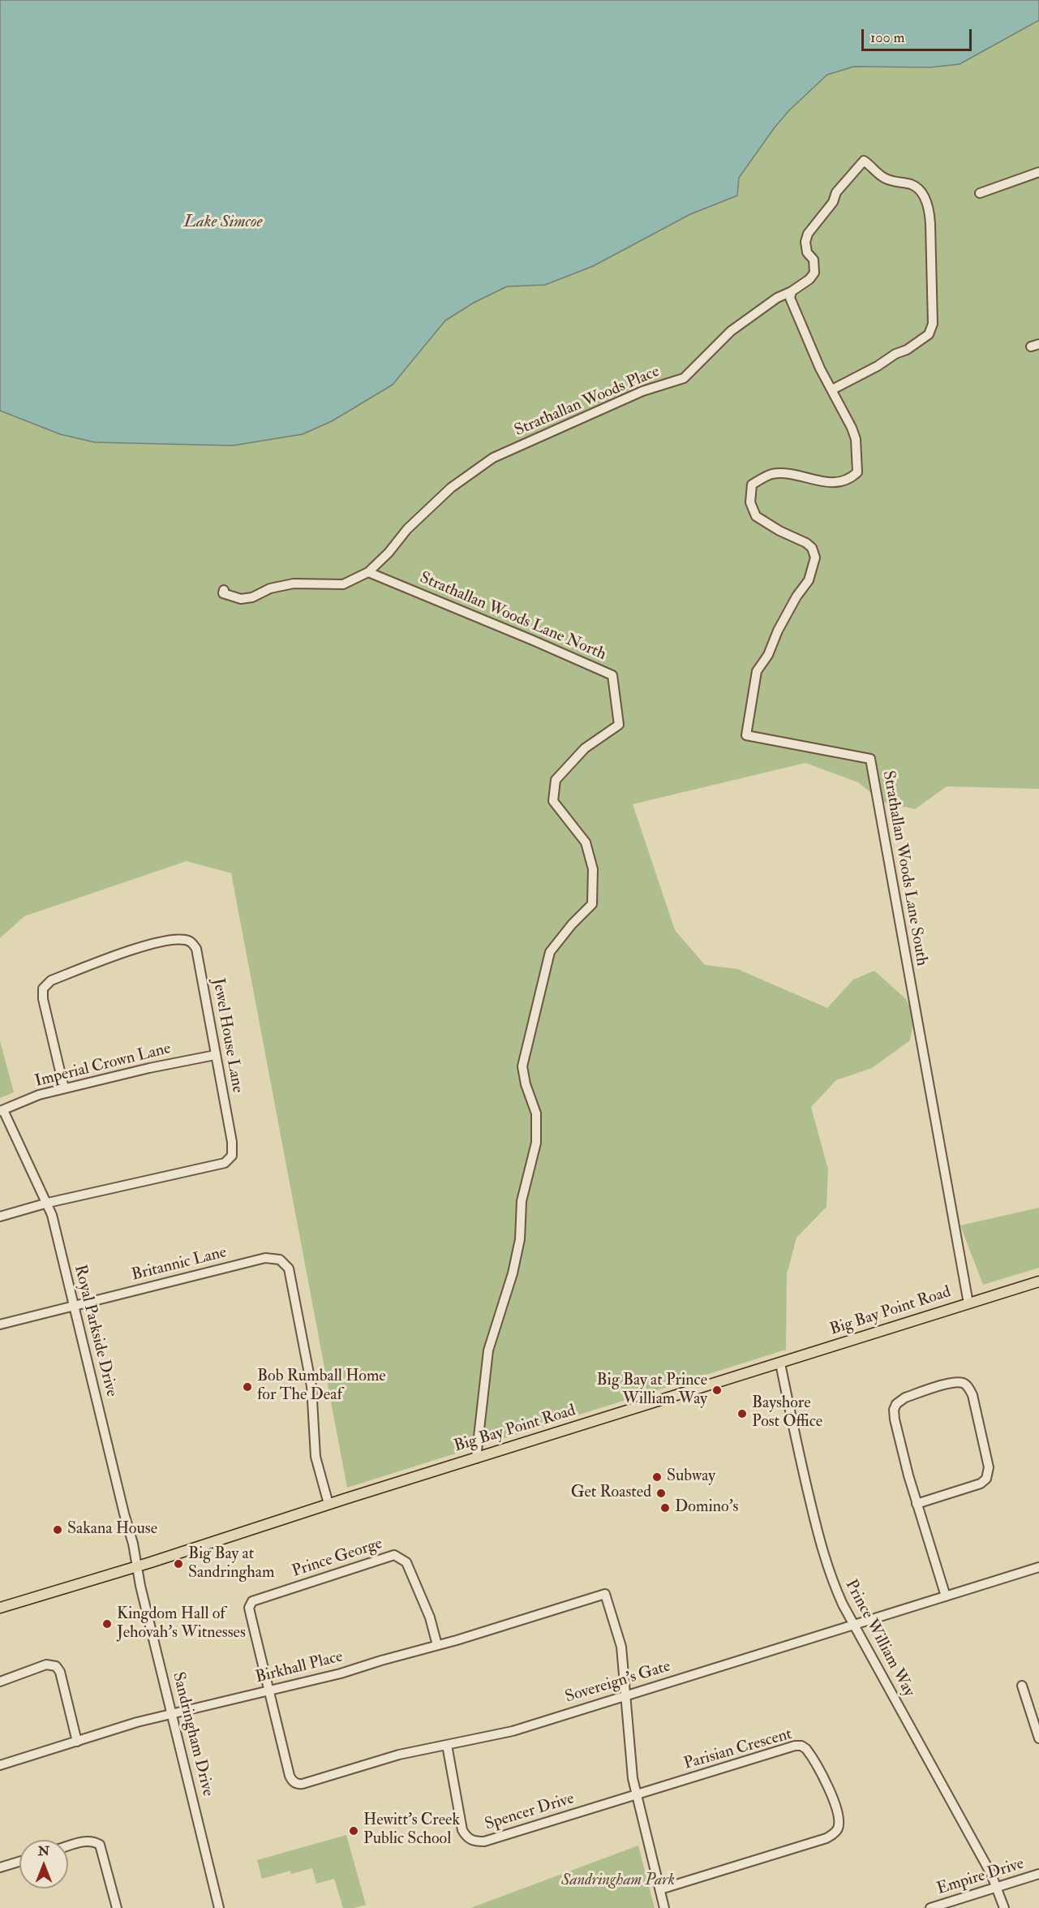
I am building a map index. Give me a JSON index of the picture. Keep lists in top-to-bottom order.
{
  "streets": {
    "main road": ["Big Bay Point Road"],
    "street": [
      "Strathallan Woods Place",
      "Strathallan Woods Lane North",
      "Strathallan Woods Lane South",
      "Jewel House Lane",
      "Imperial Crown Lane",
      "Britannic Lane",
      "Royal Parkside Drive",
      "Prince George",
      "Prince William Way",
      "Birkhall Place",
      "Sovereign's Gate",
      "Sandringham Drive",
      "Parisian Crescent",
      "Spencer Drive",
      "Empire Drive"
    ]
  },
  "crossings": [
    ["Strathallan Woods Place", "Strathallan Woods Lane North"],
    ["Strathallan Woods Place", "Strathallan Woods Lane South"],
    ["Strathallan Woods Lane North", "Big Bay Point Road"],
    ["Strathallan Woods Lane South", "Big Bay Point Road"],
    ["Jewel House Lane", "Imperial Crown Lane"],
    ["Jewel House Lane", "Royal Parkside Drive"],
    ["Imperial Crown Lane", "Royal Parkside Drive"],
    ["Britannic Lane", "Big Bay Point Road"],
    ["Britannic Lane", "Royal Parkside Drive"],
    ["Big Bay Point Road", "Royal Parkside Drive"],
    ["Big Bay Point Road", "Prince William Way"],
    ["Big Bay Point Road", "Sandringham Drive"],
    ["Royal Parkside Drive", "Sandringham Drive"],
    ["Prince George", "Birkhall Place"],
    ["Prince George", "Sovereign's Gate"],
    ["Prince William Way", "Sovereign's Gate"],
    ["Prince William Way", "Empire Drive"],
    ["Birkhall Place", "Sovereign's Gate"],
    ["Birkhall Place", "Sandringham Drive"],
    ["Sovereign's Gate", "Spencer Drive"],
    ["Parisian Crescent", "Spencer Drive"]
  ],
  "water": ["Lake Simcoe"],
  "parks": ["Sandringham Park"],
  "places": [
    "Bob Rumball Home for The Deaf",
    "Big Bay at Prince William Way",
    "Bayshore Post Office",
    "Subway",
    "Get Roasted",
    "Domino's",
    "Sakana House",
    "Big Bay at Sandringham",
    "Kingdom Hall of Jehovah's Witnesses",
    "Hewitt's Creek Public School"
  ],
  "scale_bar": "100 m",
  "north": "top"
}
